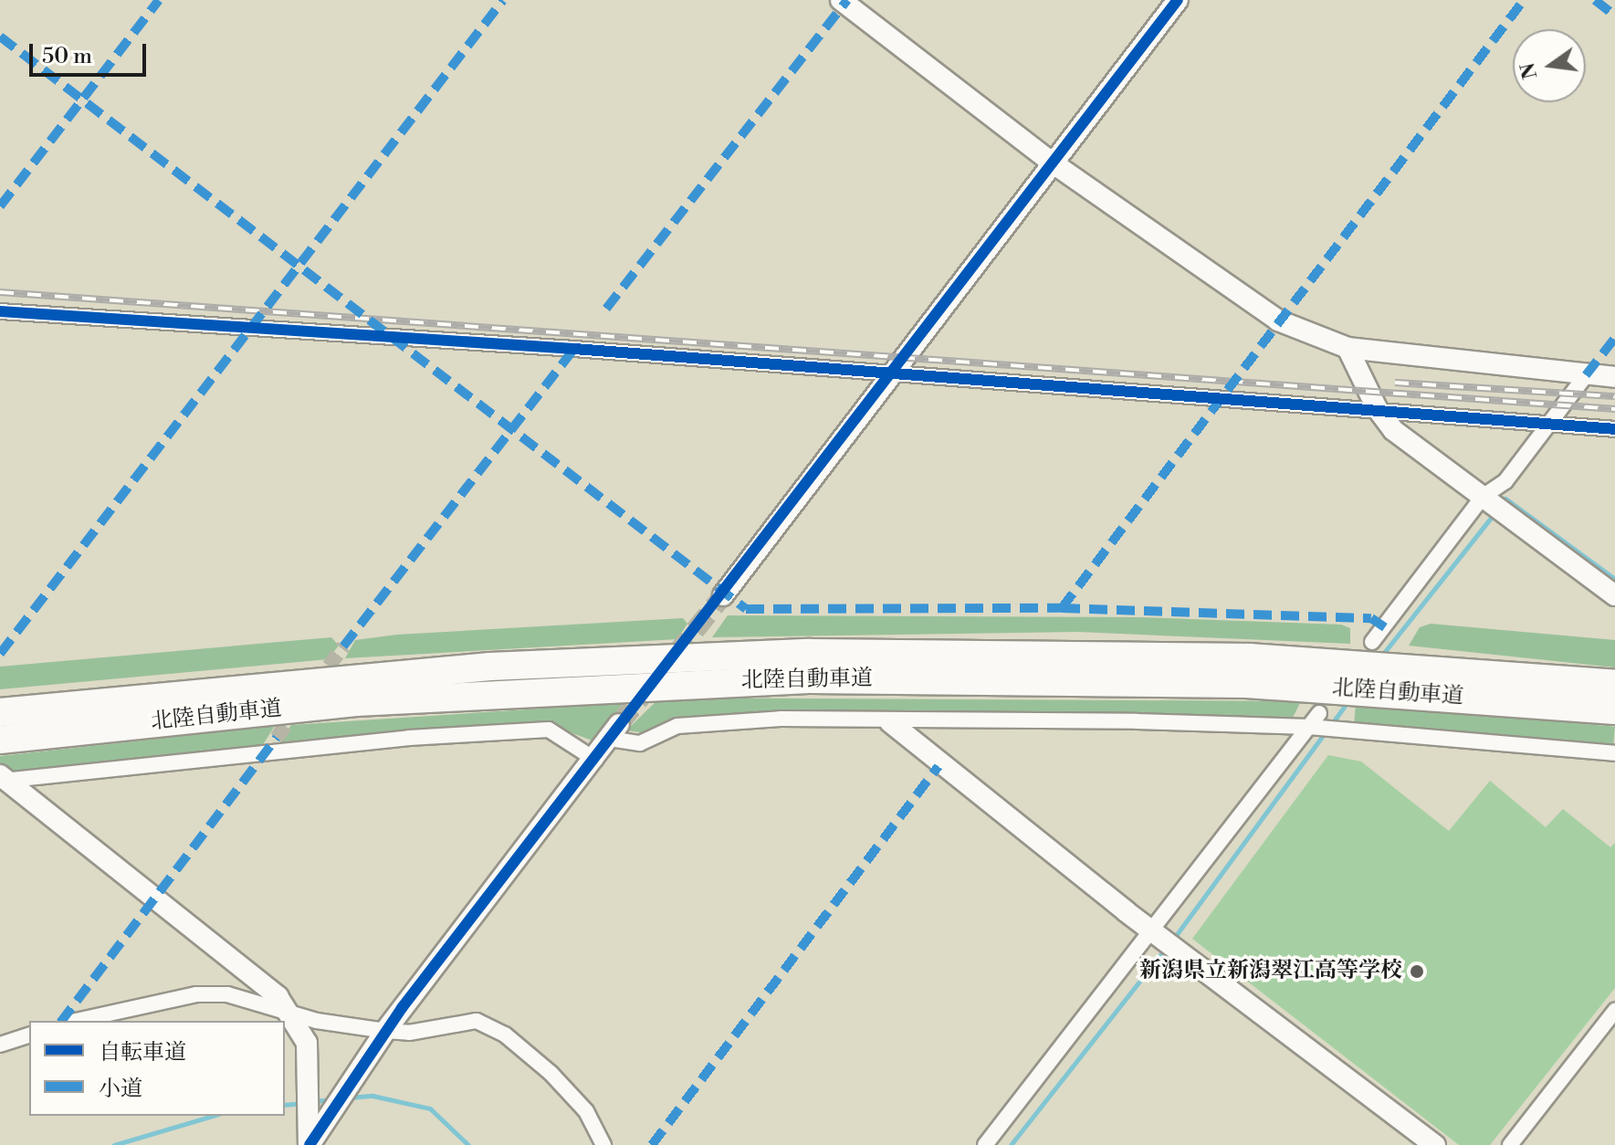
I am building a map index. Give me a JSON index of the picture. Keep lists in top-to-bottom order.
{
  "streets": {
    "highway": ["北陸自動車道"]
  },
  "places": ["新潟県立新潟翠江高等学校"],
  "legend": ["自転車道", "小道"],
  "scale_bar": "50 m",
  "north": "left"
}
